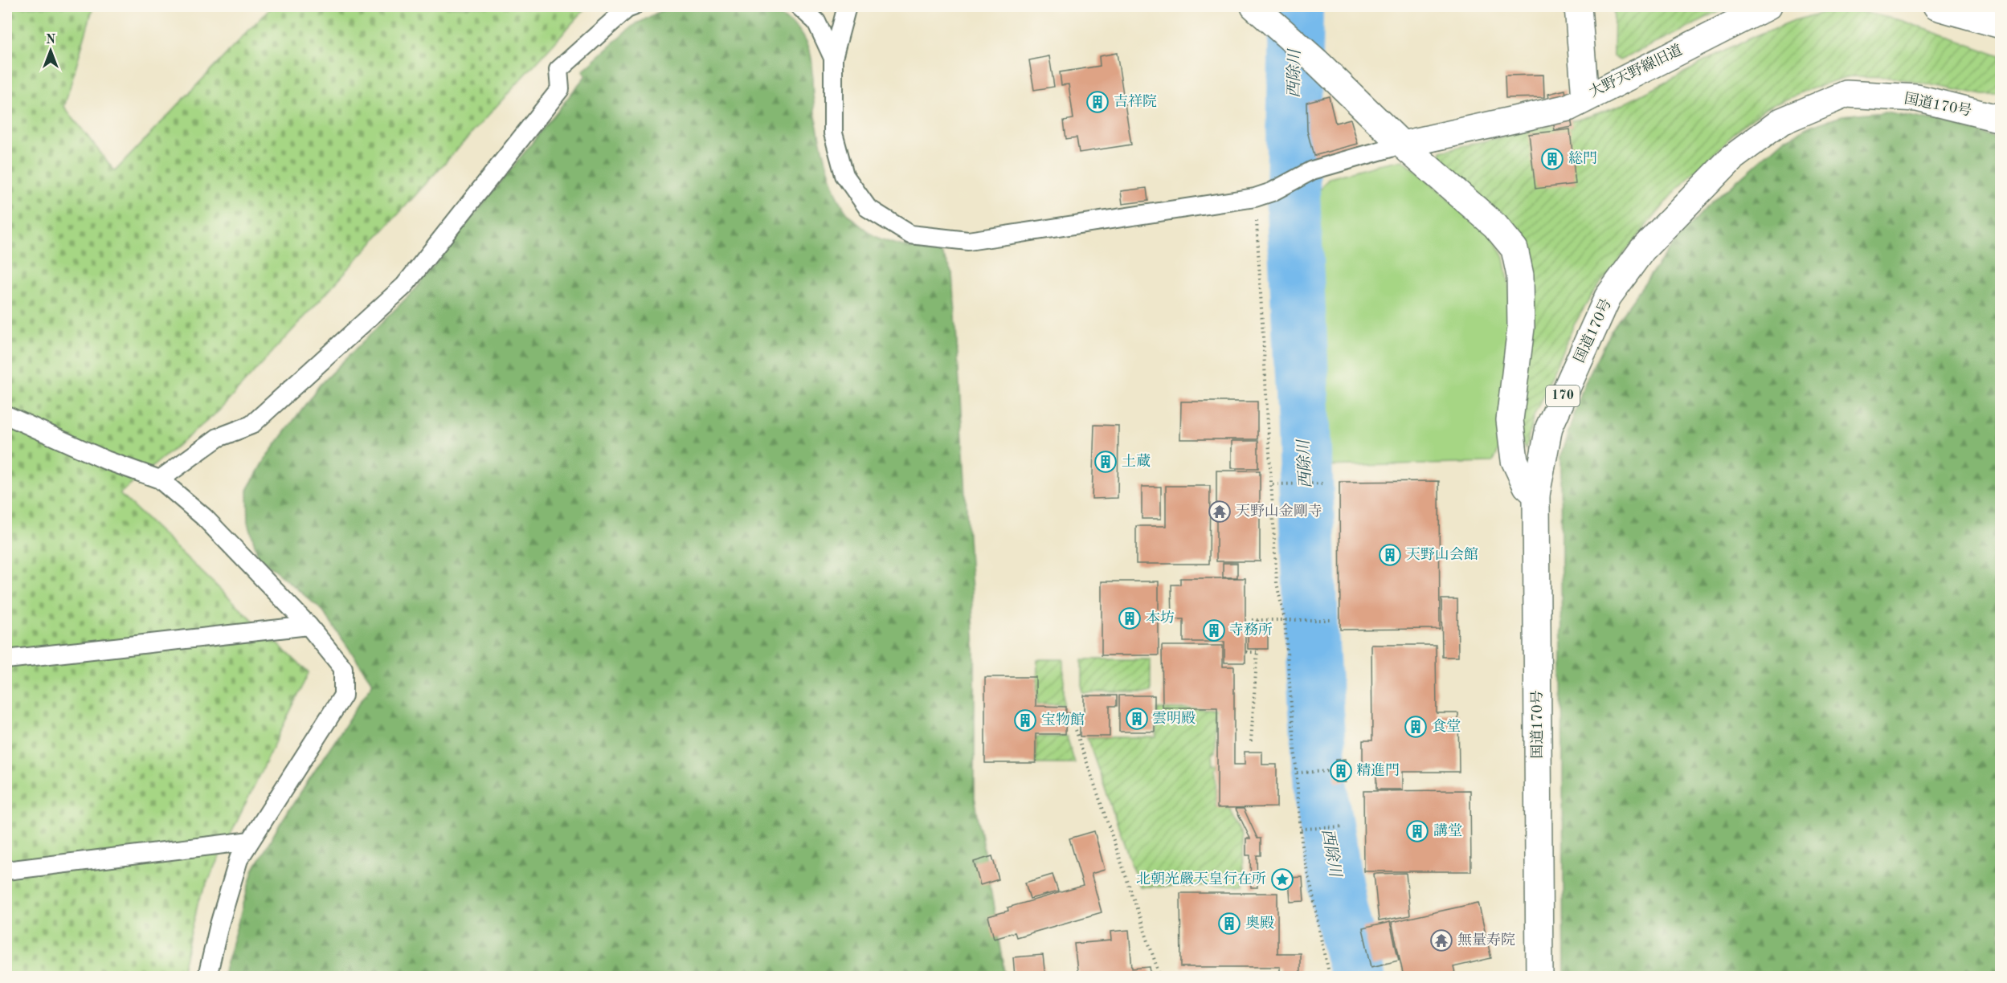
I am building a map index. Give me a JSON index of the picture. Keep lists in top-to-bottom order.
{
  "streets": {
    "main road": ["大野天野線旧道", "国道170号", "170"]
  },
  "water": ["西除川"],
  "places": {
    "building": [
      "吉祥院",
      "総門",
      "土蔵",
      "天野山会館",
      "本坊",
      "寺務所",
      "雲明殿",
      "宝物館",
      "食堂",
      "精進門",
      "講堂",
      "奥殿"
    ],
    "temple": ["天野山金剛寺", "無量寿院"],
    "place": ["北朝光嚴天皇行在所"]
  },
  "north": "top"
}
